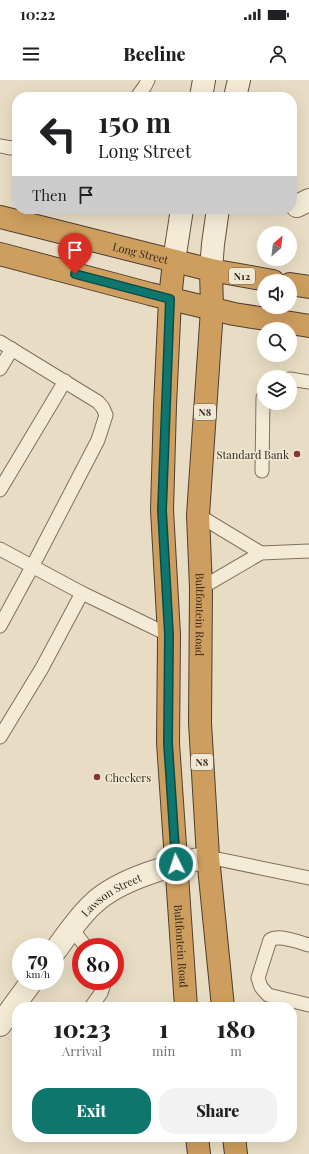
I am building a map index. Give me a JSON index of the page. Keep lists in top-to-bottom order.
{
  "streets": {
    "highway": [
      "Long Street",
      "N12",
      "N8",
      "Bultfontein Road"
    ],
    "street": ["Lawson Street"]
  },
  "crossings": [
    ["Long Street", "N12"],
    ["Long Street", "Bultfontein Road"],
    ["N12", "Bultfontein Road"],
    ["Bultfontein Road", "Lawson Street"]
  ],
  "places": ["Standard Bank", "Checkers"],
  "north": "top right",
  "page": {
    "status": "10:22",
    "header": "Beeline",
    "turn": ["150 m", "Long Street"],
    "then": "Then",
    "speed": "79 km/h",
    "limit": "80",
    "eta": [
      "10:23",
      "Arrival",
      "1",
      "min",
      "180",
      "m"
    ],
    "buttons": ["Exit", "Share"]
  }
}
